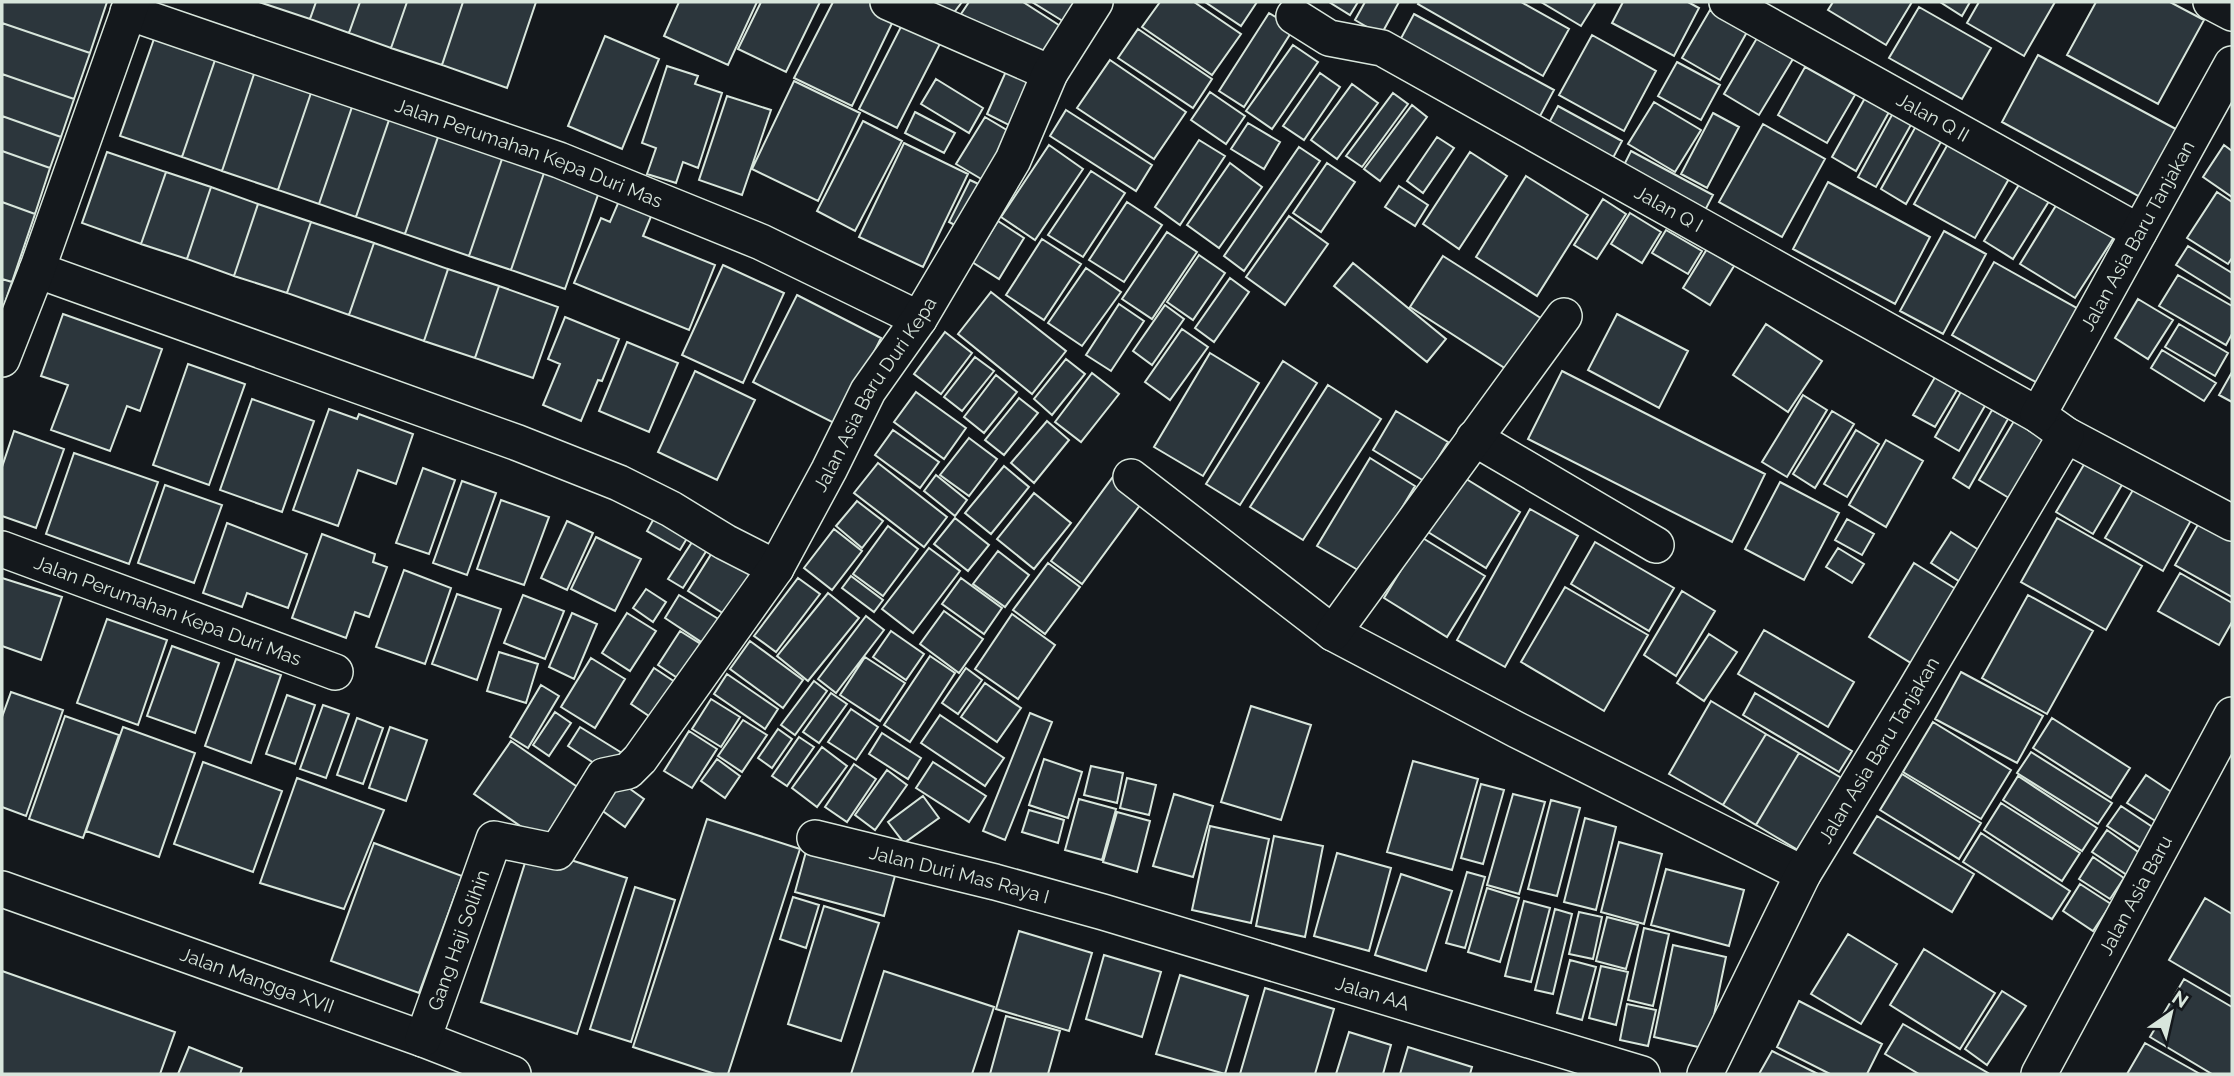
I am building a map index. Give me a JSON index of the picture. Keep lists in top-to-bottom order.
{
  "streets": {
    "street": [
      "Jalan Q II",
      "Jalan Perumahan Kepa Duri Mas",
      "Jalan Q I",
      "Jalan Asia Baru Tanjakan",
      "Jalan Asia Baru Duri Kepa",
      "Jalan Duri Mas Raya I",
      "Jalan Asia Baru",
      "Gang Haji Solihin",
      "Jalan Mangga XVII",
      "Jalan AA"
    ]
  },
  "crossings": [
    ["Jalan Q II", "Jalan Asia Baru Tanjakan"],
    ["Jalan Perumahan Kepa Duri Mas", "Jalan Asia Baru Duri Kepa"],
    ["Jalan Q I", "Jalan Asia Baru Tanjakan"],
    ["Jalan Asia Baru Duri Kepa", "Gang Haji Solihin"],
    ["Jalan Duri Mas Raya I", "Jalan AA"],
    ["Gang Haji Solihin", "Jalan Mangga XVII"]
  ],
  "north": "top right"
}
